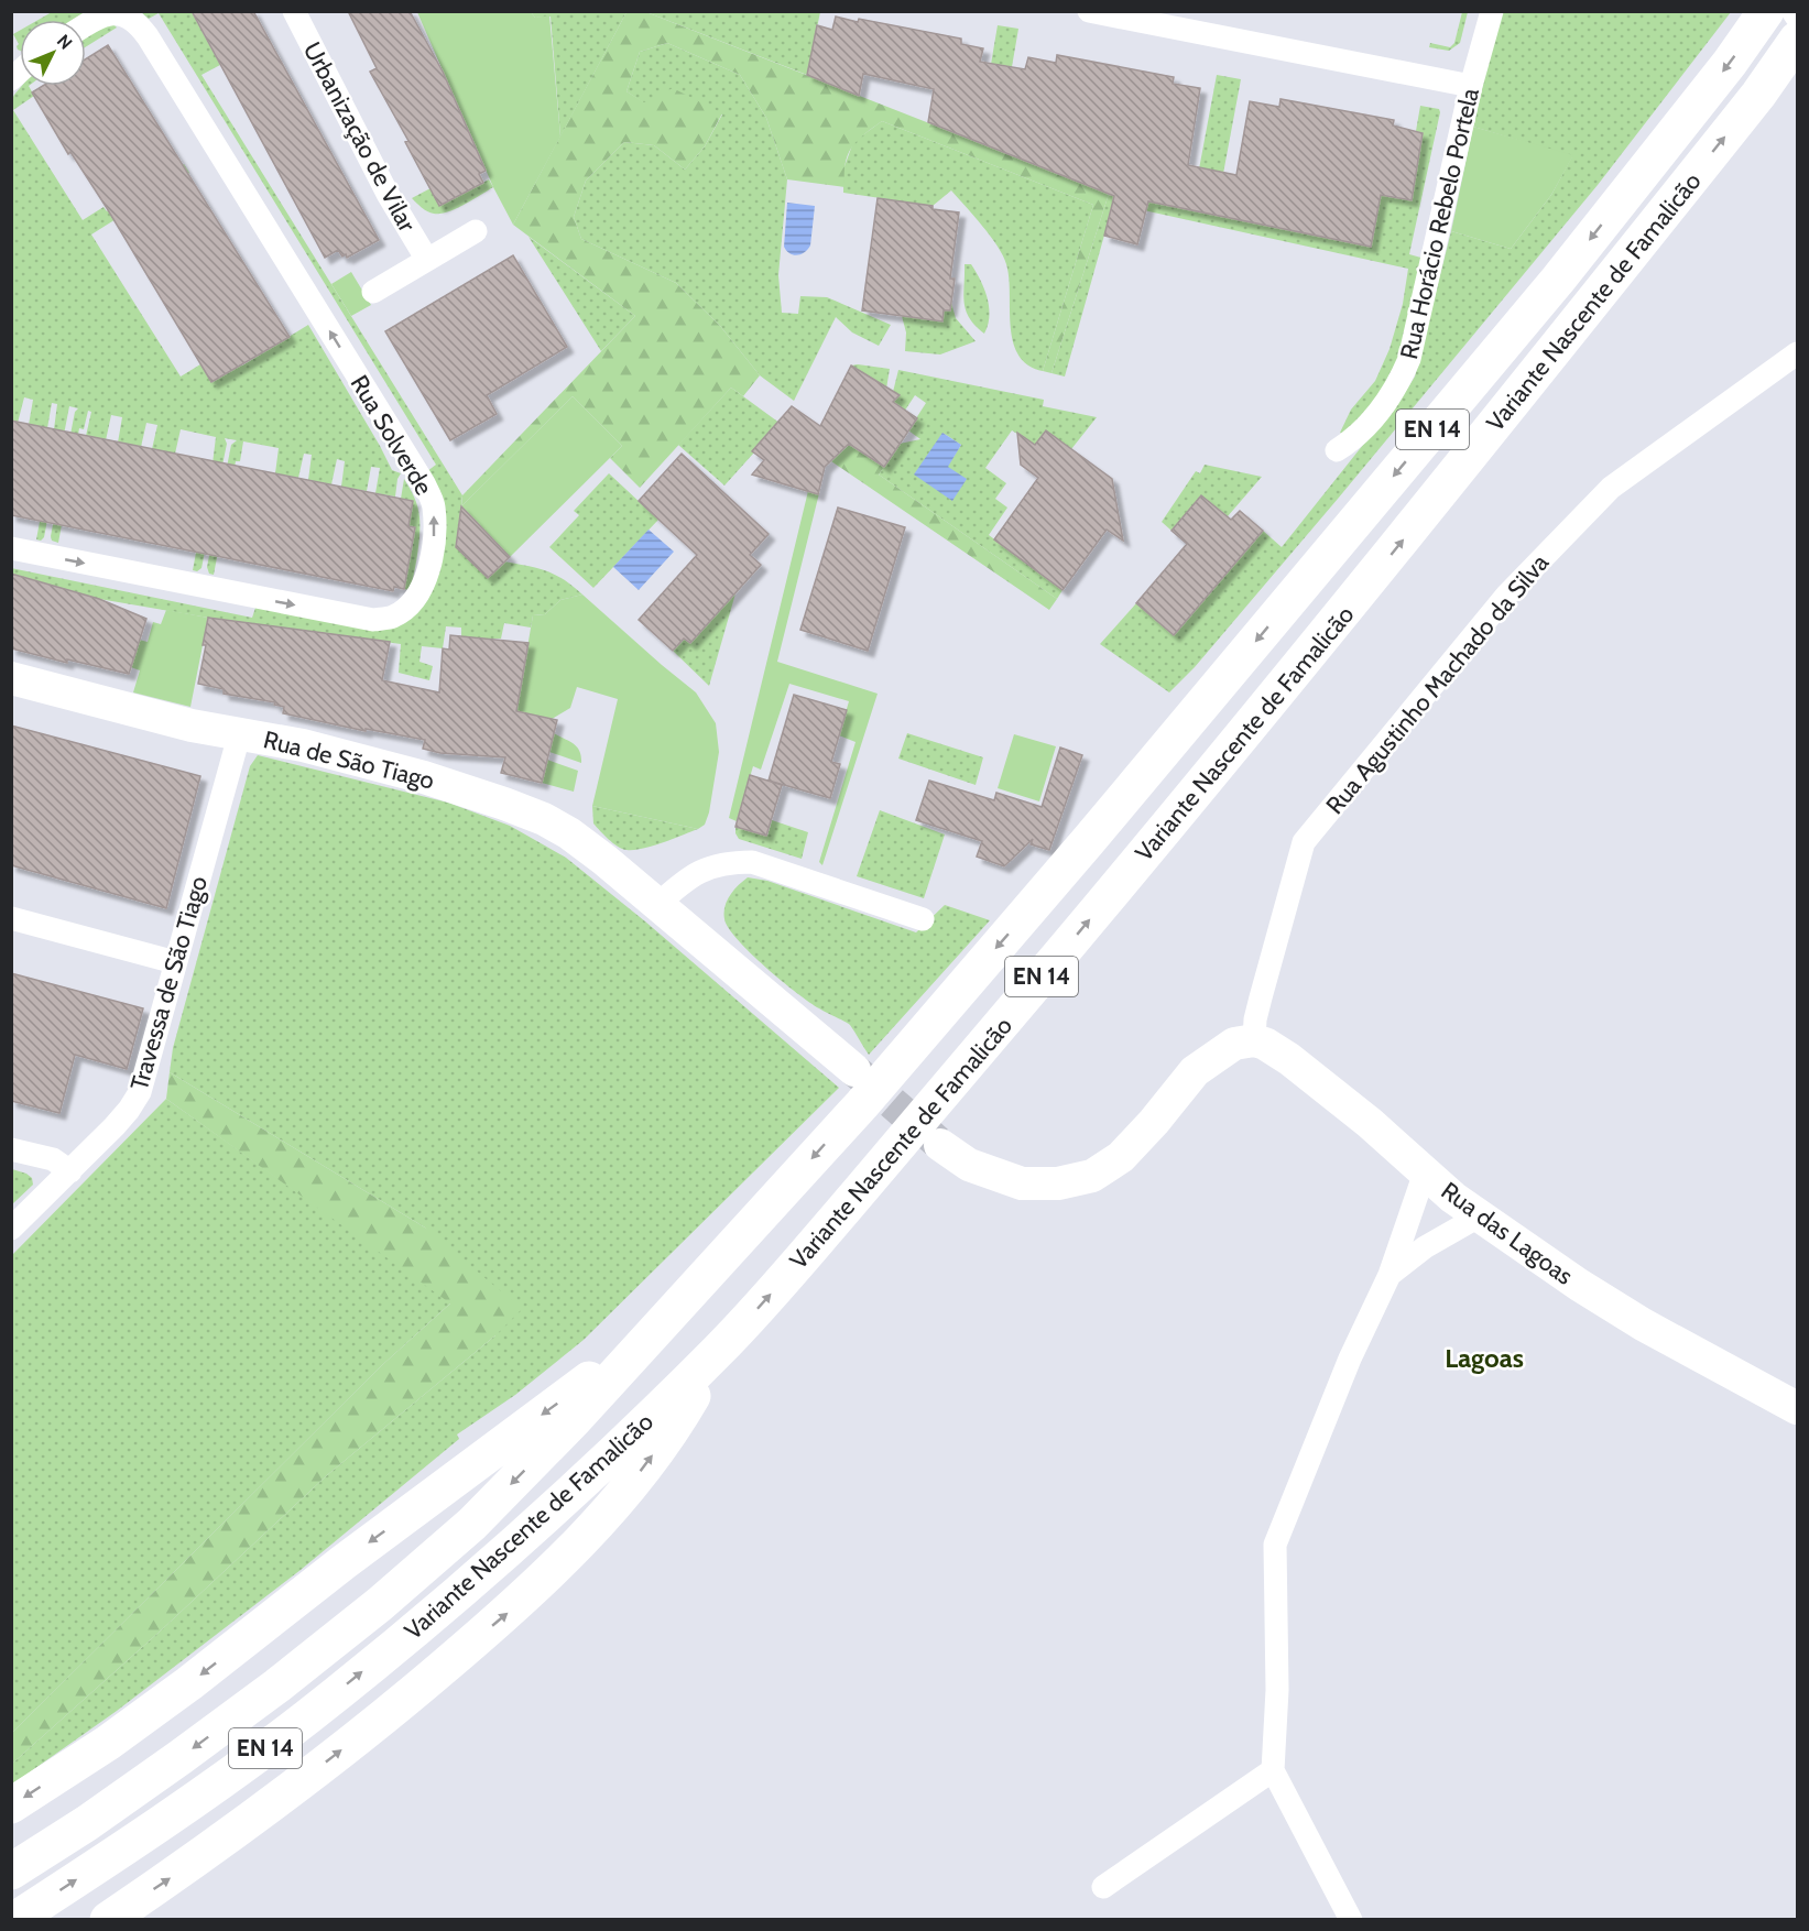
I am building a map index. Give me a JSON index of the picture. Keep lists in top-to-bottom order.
{
  "streets": {
    "highway": ["Variante Nascente de Famalicão", "EN 14"],
    "main road": ["Rua de São Tiago", "Rua das Lagoas"],
    "street": [
      "Urbanização de Vilar",
      "Rua Horácio Rebelo Portela",
      "Rua Solverde",
      "Rua Agustinho Machado da Silva",
      "Travessa de São Tiago"
    ]
  },
  "crossings": [
    ["Rua Agustinho Machado da Silva", "Rua das Lagoas"],
    ["Rua de São Tiago", "Travessa de São Tiago"]
  ],
  "districts": ["Lagoas"],
  "north": "top right"
}
